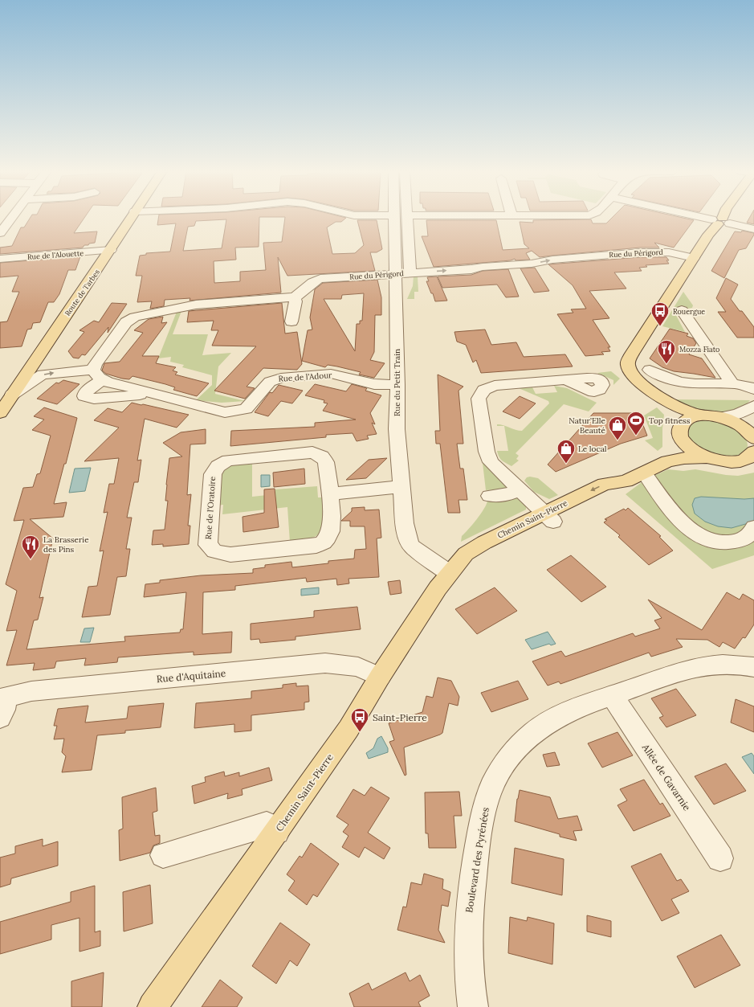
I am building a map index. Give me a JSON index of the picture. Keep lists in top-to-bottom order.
{
  "streets": {
    "main road": ["Route de Tarbes", "Chemin Saint-Pierre"],
    "street": [
      "Rue du Périgord",
      "Rue de l'Alouette",
      "Rue de l'Adour",
      "Rue du Petit Train",
      "Rue de l'Oratoire",
      "Rue d'Aquitaine",
      "Allée de Gavarnie",
      "Boulevard des Pyrénées"
    ]
  },
  "crossings": [
    ["Rue du Périgord", "Rue du Petit Train"],
    ["Rue de l'Alouette", "Route de Tarbes"],
    ["Rue de l'Adour", "Rue du Petit Train"],
    ["Rue du Petit Train", "Chemin Saint-Pierre"],
    ["Chemin Saint-Pierre", "Rue d'Aquitaine"],
    ["Allée de Gavarnie", "Boulevard des Pyrénées"]
  ],
  "one_way": ["Rue du Périgord"],
  "places": {
    "bus stop": ["Rouergue", "Saint-Pierre"],
    "restaurant": ["Mozza Fiato", "La Brasserie des Pins"],
    "sports": ["Top fitness"],
    "shop": ["Natur’Elle Beauté", "Le local"]
  }
}
